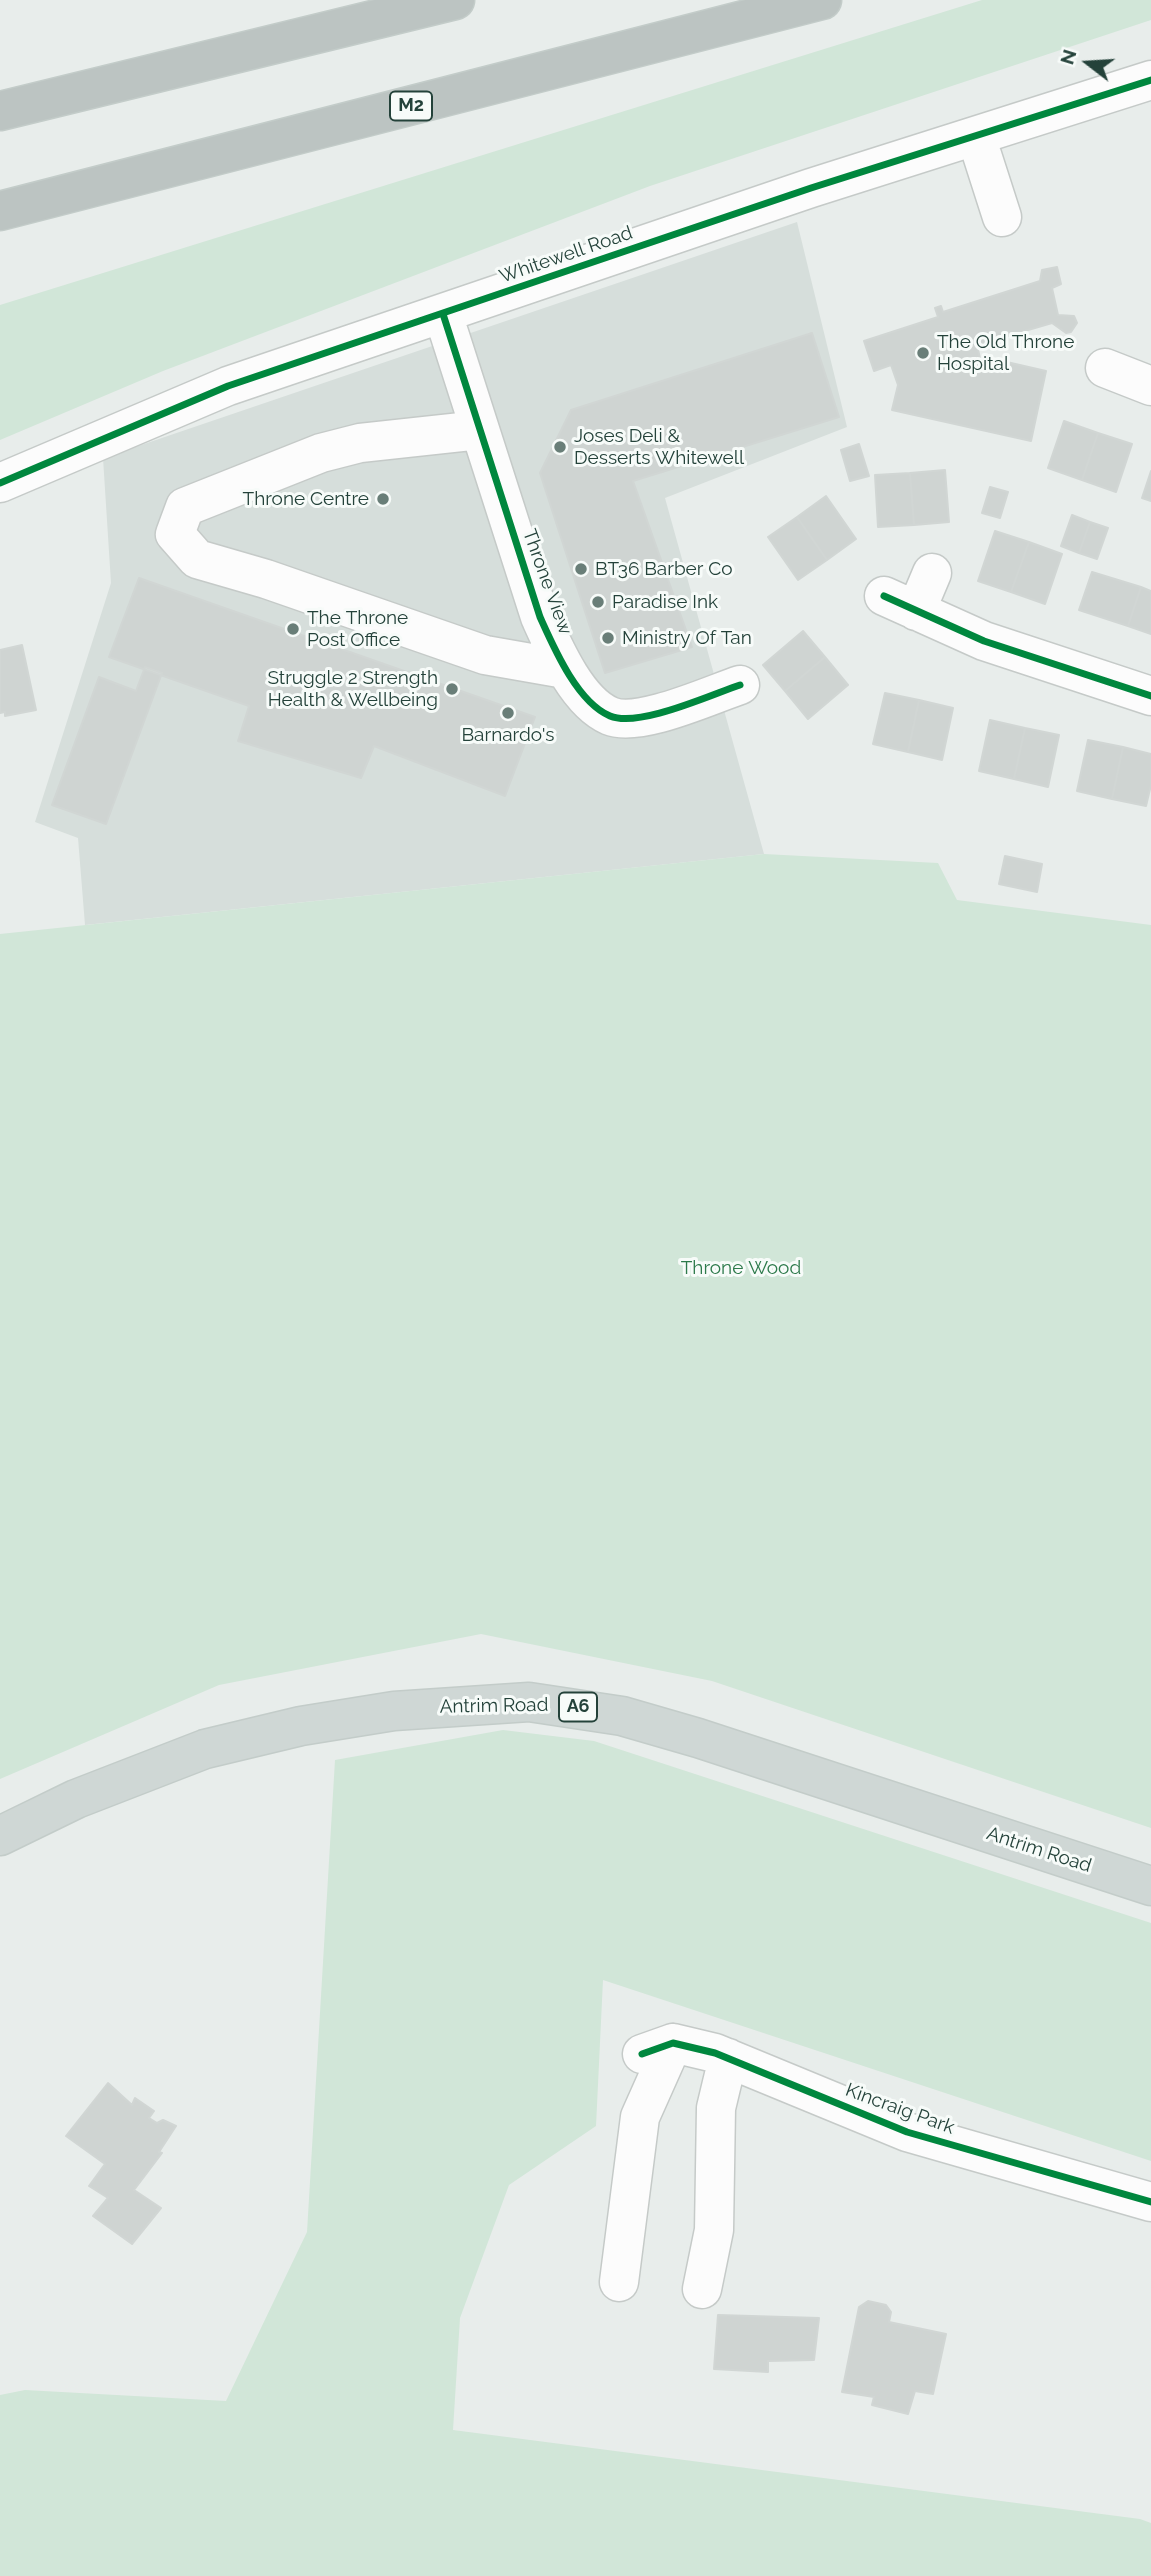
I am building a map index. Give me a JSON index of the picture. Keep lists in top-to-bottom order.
{
  "streets": {
    "highway": ["M2"],
    "main road": ["Antrim Road", "A6"],
    "street": ["Whitewell Road", "Throne View", "Kincraig Park"]
  },
  "crossings": [
    ["Whitewell Road", "Throne View"]
  ],
  "parks": ["Throne Wood"],
  "places": [
    "The Old Throne Hospital",
    "Joses Deli & Desserts Whitewell",
    "Throne Centre",
    "BT36 Barber Co",
    "Paradise Ink",
    "The Throne Post Office",
    "Ministry Of Tan",
    "Struggle 2 Strength Health & Wellbeing",
    "Barnardo's"
  ],
  "north": "left"
}
